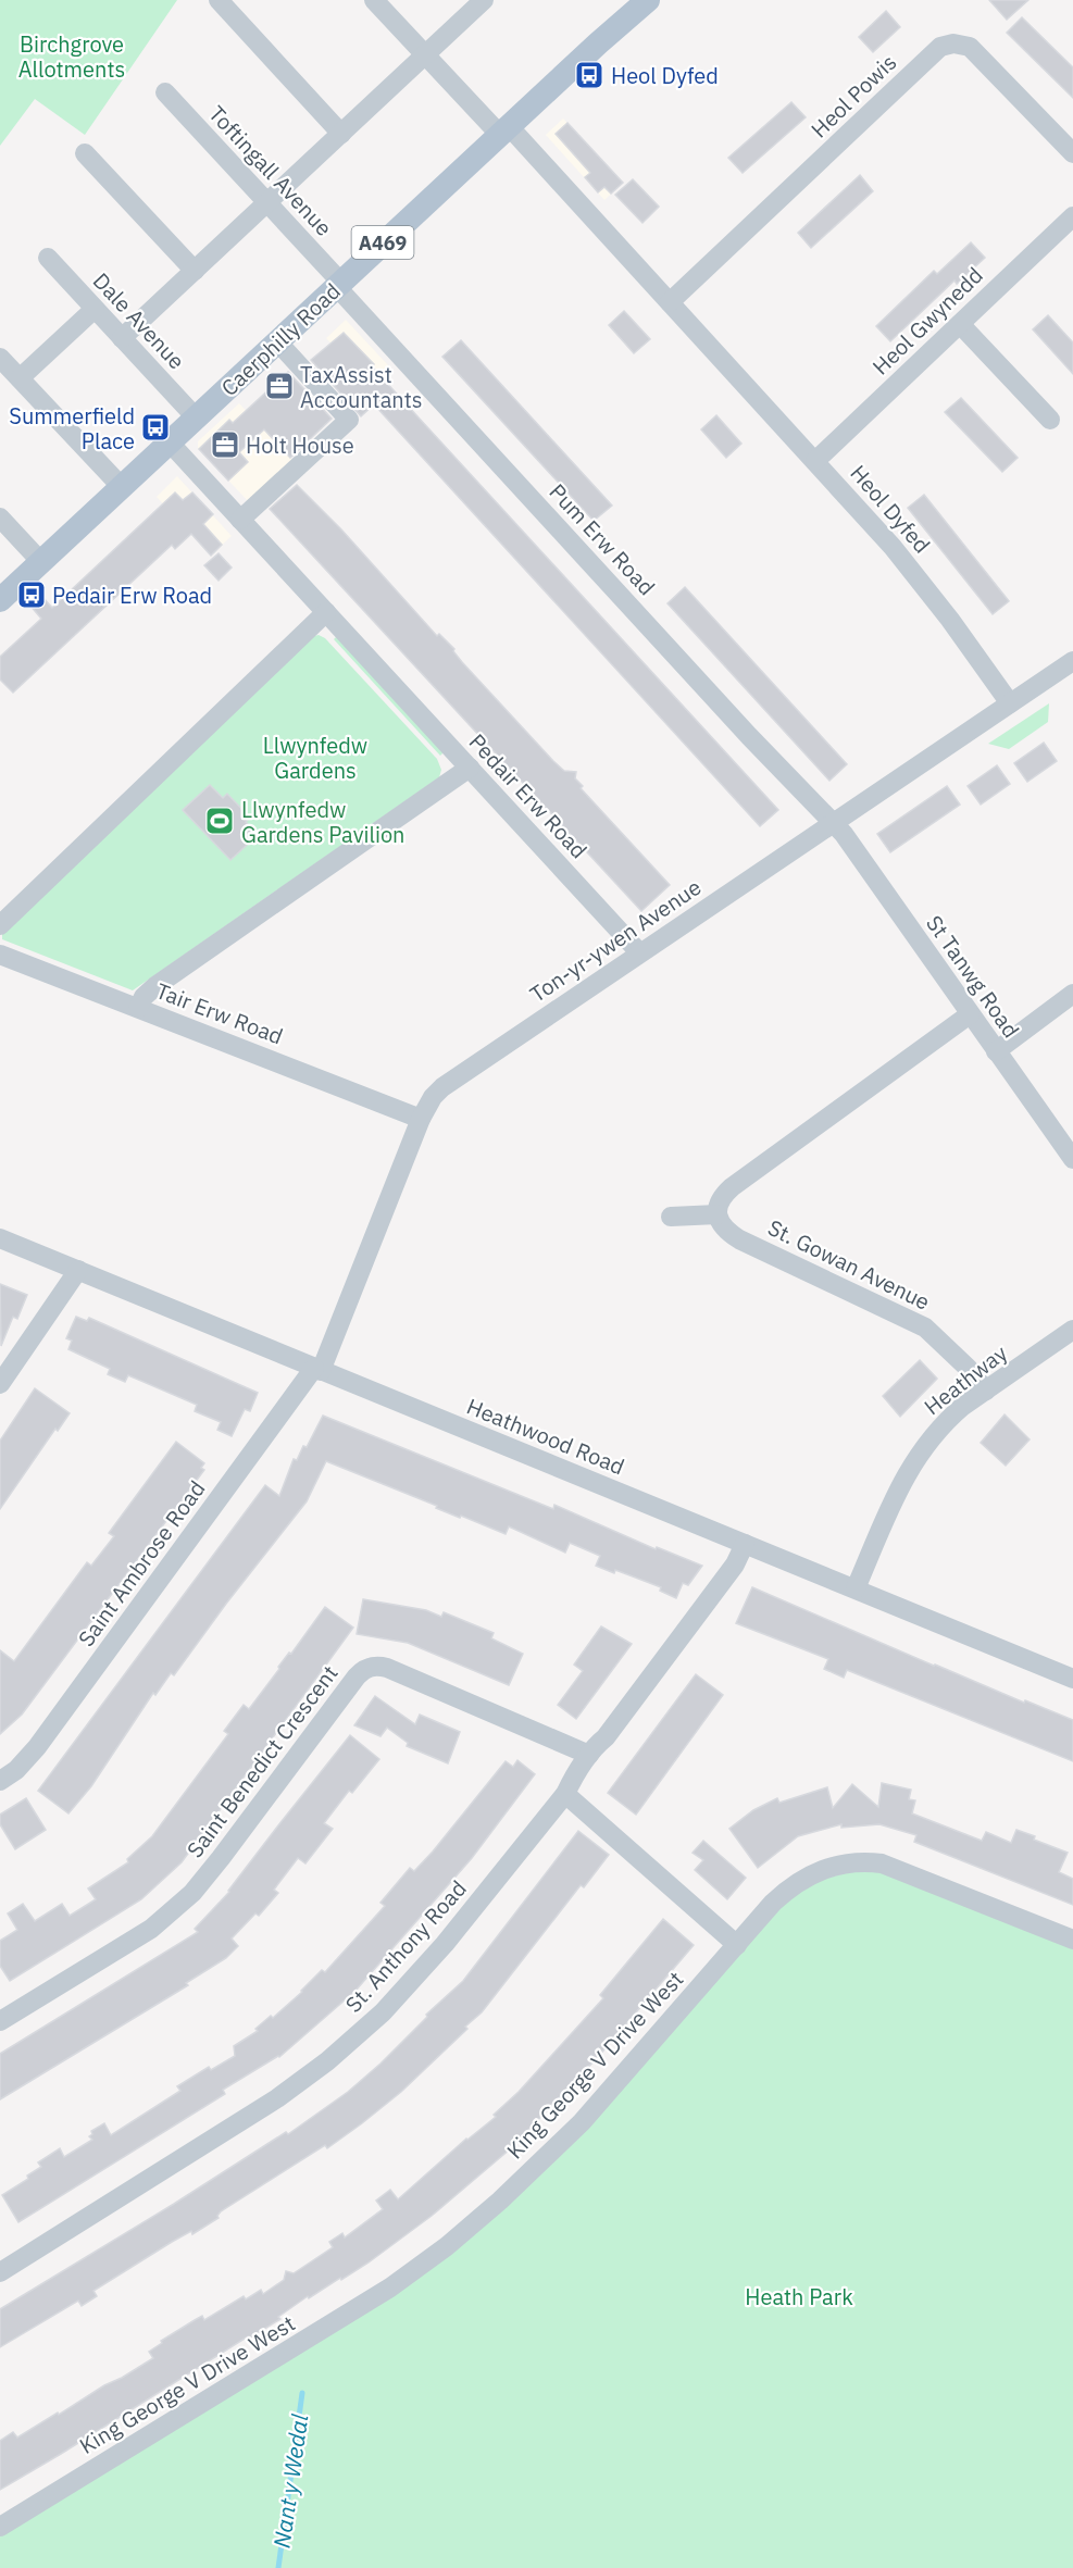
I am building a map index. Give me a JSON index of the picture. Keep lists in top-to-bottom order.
{
  "streets": {
    "main road": ["A469", "Caerphilly Road"],
    "street": [
      "Heol Powis",
      "Toftingall Avenue",
      "Dale Avenue",
      "Heol Gwynedd",
      "Heol Dyfed",
      "Pum Erw Road",
      "Pedair Erw Road",
      "Ton-yr-ywen Avenue",
      "St Tanwg Road",
      "Tair Erw Road",
      "St. Gowan Avenue",
      "Heathway",
      "Heathwood Road",
      "Saint Ambrose Road",
      "Saint Benedict Crescent",
      "St. Anthony Road",
      "King George V Drive West"
    ]
  },
  "crossings": [
    ["Heol Powis", "Heol Dyfed"],
    ["Toftingall Avenue", "Caerphilly Road"],
    ["Toftingall Avenue", "Pum Erw Road"],
    ["Dale Avenue", "Caerphilly Road"],
    ["Heol Gwynedd", "Heol Dyfed"],
    ["Caerphilly Road", "Heol Dyfed"],
    ["Caerphilly Road", "Pum Erw Road"],
    ["Caerphilly Road", "Pedair Erw Road"],
    ["Heol Dyfed", "Ton-yr-ywen Avenue"],
    ["Pum Erw Road", "Ton-yr-ywen Avenue"],
    ["Pum Erw Road", "St Tanwg Road"],
    ["Pedair Erw Road", "Ton-yr-ywen Avenue"],
    ["Ton-yr-ywen Avenue", "St Tanwg Road"],
    ["Ton-yr-ywen Avenue", "Tair Erw Road"],
    ["Ton-yr-ywen Avenue", "Heathwood Road"],
    ["Ton-yr-ywen Avenue", "Saint Ambrose Road"],
    ["St. Gowan Avenue", "Heathway"],
    ["Heathway", "Heathwood Road"],
    ["Heathwood Road", "Saint Ambrose Road"],
    ["Heathwood Road", "St. Anthony Road"],
    ["Saint Benedict Crescent", "St. Anthony Road"]
  ],
  "water": ["Nant y Wedal"],
  "parks": ["Birchgrove Allotments", "Llwynfedw Gardens", "Heath Park"],
  "places": {
    "bus stop": ["Heol Dyfed", "Summerfield Place", "Pedair Erw Road"],
    "office": ["TaxAssist Accountants", "Holt House"],
    "sports": ["Llwynfedw Gardens Pavilion"]
  }
}
